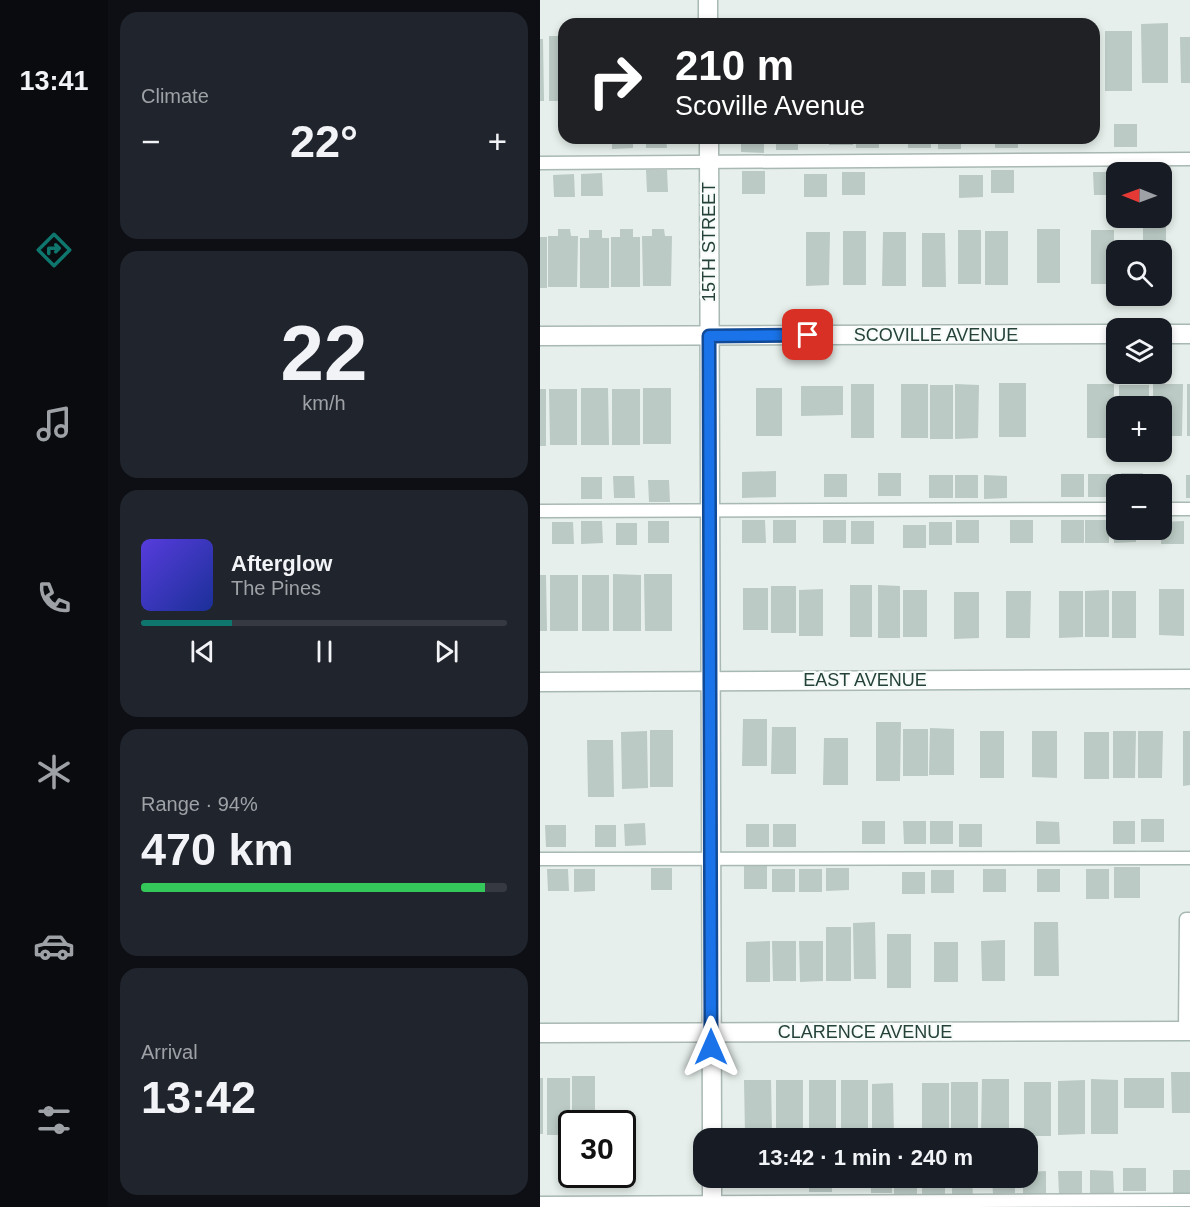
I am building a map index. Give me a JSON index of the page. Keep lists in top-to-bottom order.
{
  "streets": {
    "street": [
      "15TH STREET",
      "SCOVILLE AVENUE",
      "EAST AVENUE",
      "CLARENCE AVENUE"
    ]
  },
  "crossings": [
    ["15TH STREET", "SCOVILLE AVENUE"],
    ["15TH STREET", "EAST AVENUE"],
    ["15TH STREET", "CLARENCE AVENUE"]
  ],
  "north": "left",
  "page": {
    "tabs": "13:41",
    "tile": [
      "Climate",
      ["22", "km/h"],
      ["Range · 94%", "470 km"],
      ["Arrival", "13:42"]
    ],
    "turn": ["210 m", "Scoville Avenue"],
    "heat": ["−", "22°", "+"],
    "map_buttons": ["+", "−"],
    "song": ["Afterglow", "The Pines"],
    "limit": "30",
    "trip": "13:42 · 1 min · 240 m"
  }
}
